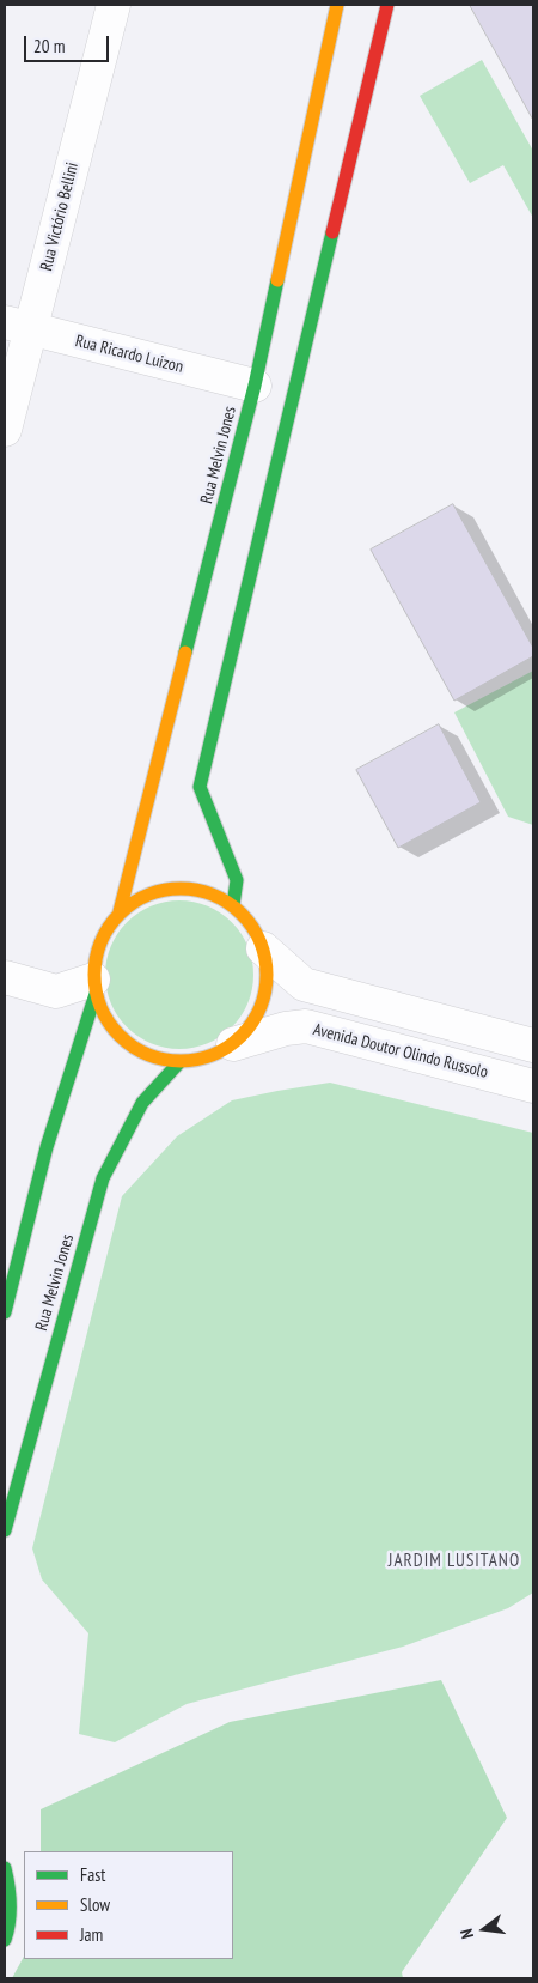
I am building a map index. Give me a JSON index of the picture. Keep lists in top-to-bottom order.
{
  "streets": {
    "street": [
      "Rua Victório Bellini",
      "Rua Ricardo Luizon",
      "Rua Melvin Jones",
      "Avenida Doutor Olindo Russolo"
    ]
  },
  "crossings": [
    ["Rua Victório Bellini", "Rua Ricardo Luizon"],
    ["Rua Ricardo Luizon", "Rua Melvin Jones"],
    ["Rua Melvin Jones", "Avenida Doutor Olindo Russolo"]
  ],
  "districts": ["JARDIM LUSITANO"],
  "legend": ["Fast", "Slow", "Jam"],
  "scale_bar": "20 m",
  "north": "left"
}
